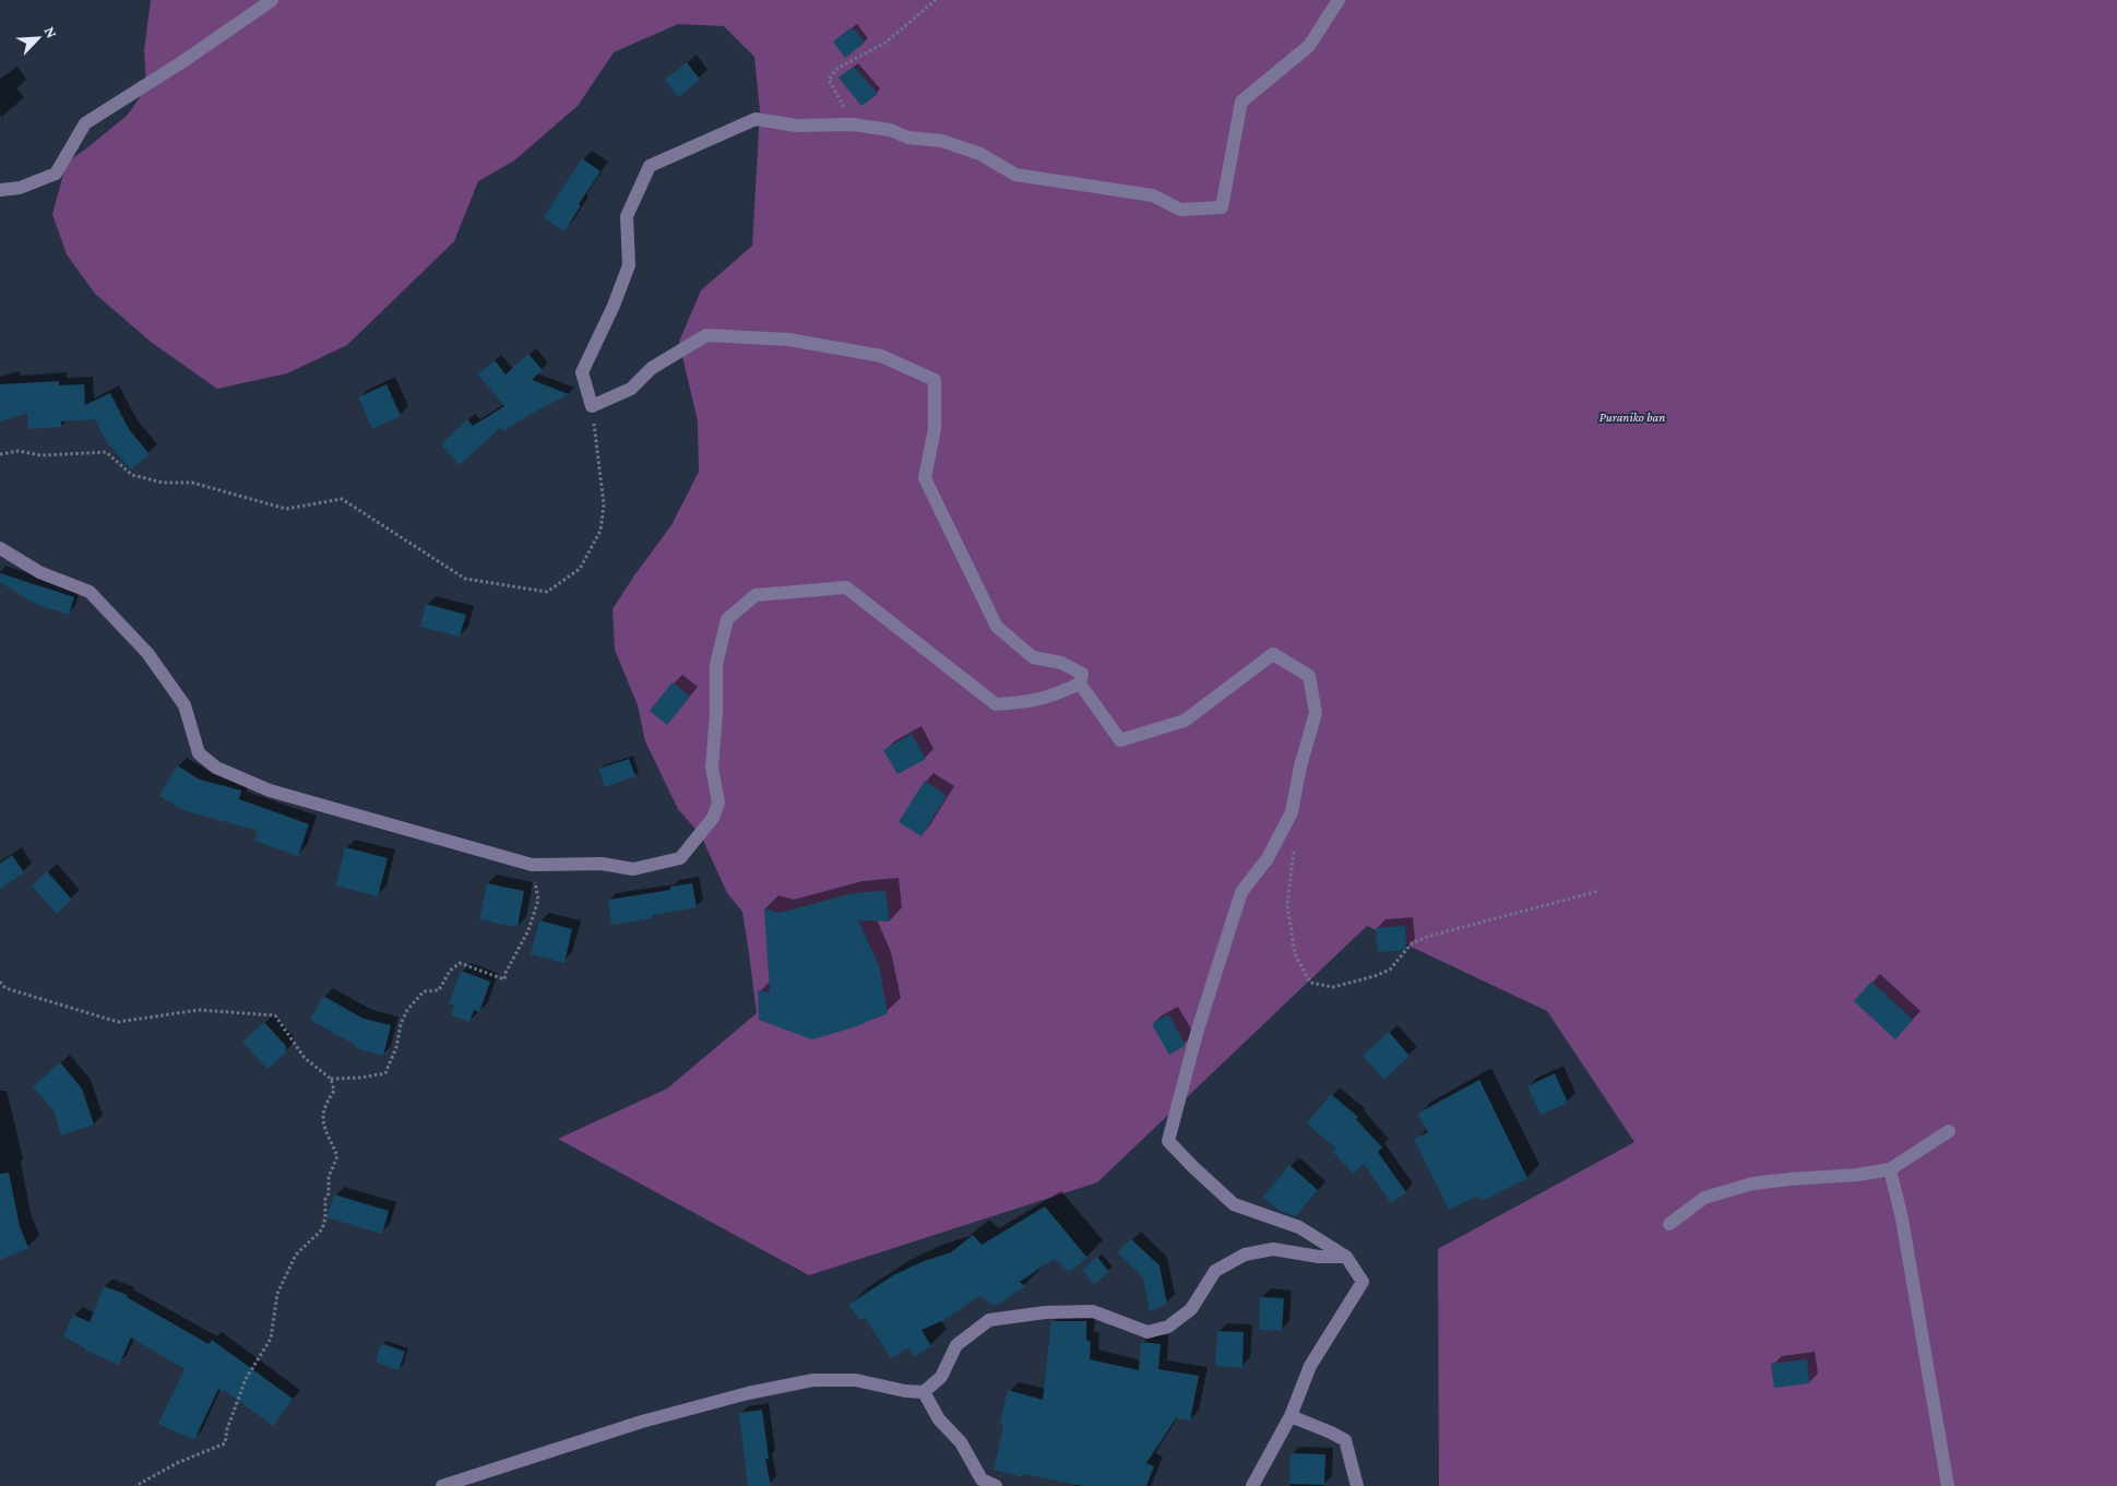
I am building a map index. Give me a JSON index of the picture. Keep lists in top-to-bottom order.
{
  "parks": ["Puraniko ban"],
  "north": "top right"
}
